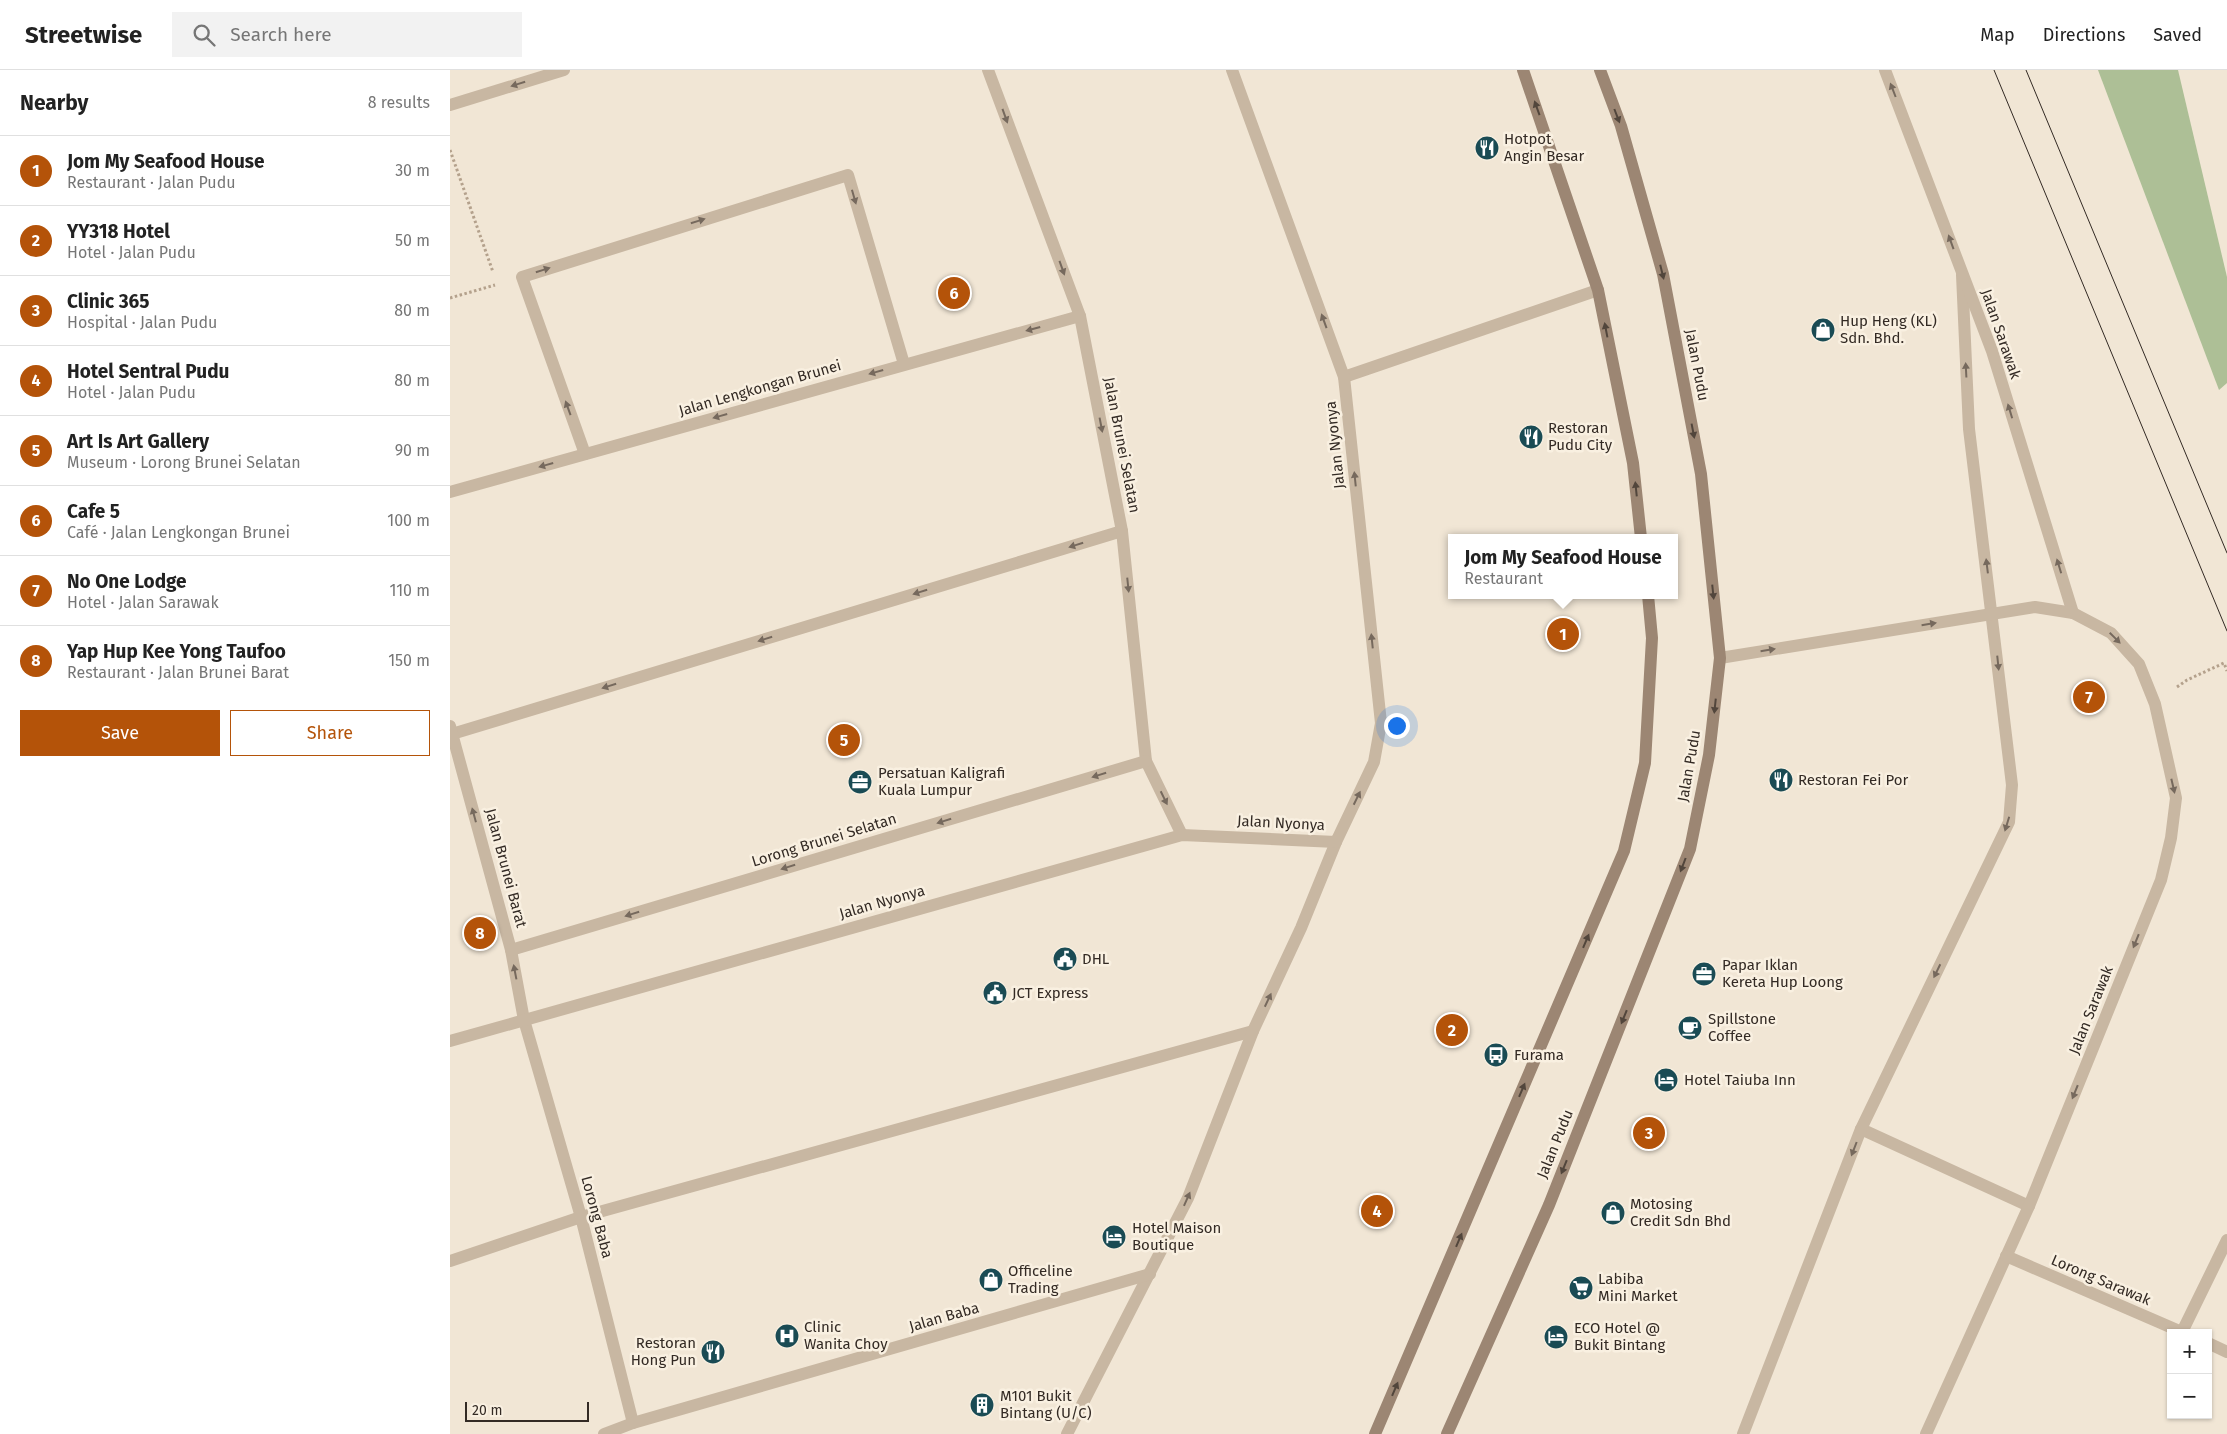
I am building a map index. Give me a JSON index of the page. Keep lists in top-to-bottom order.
{
  "streets": {
    "main road": ["Jalan Pudu"],
    "street": [
      "Jalan Sarawak",
      "Jalan Lengkongan Brunei",
      "Jalan Brunei Selatan",
      "Jalan Nyonya",
      "Lorong Brunei Selatan",
      "Jalan Brunei Barat",
      "Lorong Baba",
      "Lorong Sarawak",
      "Jalan Baba"
    ]
  },
  "crossings": [
    ["Jalan Sarawak", "Jalan Pudu"],
    ["Jalan Sarawak", "Lorong Sarawak"],
    ["Jalan Lengkongan Brunei", "Jalan Brunei Selatan"],
    ["Jalan Brunei Selatan", "Jalan Nyonya"],
    ["Jalan Brunei Selatan", "Lorong Brunei Selatan"],
    ["Jalan Nyonya", "Jalan Brunei Barat"],
    ["Jalan Nyonya", "Lorong Baba"],
    ["Lorong Brunei Selatan", "Jalan Brunei Barat"],
    ["Jalan Brunei Barat", "Lorong Baba"],
    ["Lorong Baba", "Jalan Baba"]
  ],
  "one_way": [
    "Jalan Lengkongan Brunei",
    "Jalan Brunei Selatan",
    "Jalan Nyonya",
    "Lorong Brunei Selatan",
    "Jalan Brunei Barat"
  ],
  "places": {
    "restaurant": [
      "Hotpot Angin Besar",
      "Restoran Pudu City",
      "Restoran Fei Por",
      "Restoran Hong Pun"
    ],
    "shop": ["Hup Heng (KL) Sdn. Bhd.", "Motosing Credit Sdn Bhd", "Officeline Trading"],
    "office": ["Persatuan Kaligrafi Kuala Lumpur", "Papar Iklan Kereta Hup Loong"],
    "public building": ["DHL", "JCT Express"],
    "cafe": ["Spillstone Coffee"],
    "bus stop": ["Furama"],
    "hotel": ["Hotel Taiuba Inn", "Hotel Maison Boutique", "ECO Hotel @ Bukit Bintang"],
    "supermarket": ["Labiba Mini Market"],
    "hospital": ["Clinic Wanita Choy"],
    "building": ["M101 Bukit Bintang (U/C)"]
  },
  "scale_bar": "20 m",
  "page": {
    "header": "Streetwise",
    "search": "Search here",
    "nav": ["Map", "Directions", "Saved"],
    "heading": ["Nearby", "8 results"],
    "list": [
      {
        "mark": "1",
        "name": "Jom My Seafood House",
        "note": "Restaurant · Jalan Pudu",
        "value": "30 m"
      },
      {
        "mark": "2",
        "name": "YY318 Hotel",
        "note": "Hotel · Jalan Pudu",
        "value": "50 m"
      },
      {
        "mark": "3",
        "name": "Clinic 365",
        "note": "Hospital · Jalan Pudu",
        "value": "80 m"
      },
      {
        "mark": "4",
        "name": "Hotel Sentral Pudu",
        "note": "Hotel · Jalan Pudu",
        "value": "80 m"
      },
      {
        "mark": "5",
        "name": "Art Is Art Gallery",
        "note": "Museum · Lorong Brunei Selatan",
        "value": "90 m"
      },
      {
        "mark": "6",
        "name": "Cafe 5",
        "note": "Café · Jalan Lengkongan Brunei",
        "value": "100 m"
      },
      {
        "mark": "7",
        "name": "No One Lodge",
        "note": "Hotel · Jalan Sarawak",
        "value": "110 m"
      },
      {
        "mark": "8",
        "name": "Yap Hup Kee Yong Taufoo",
        "note": "Restaurant · Jalan Brunei Barat",
        "value": "150 m"
      }
    ],
    "pins": [
      "6",
      "1",
      "7",
      "5",
      "8",
      "2",
      "3",
      "4"
    ],
    "popup": ["Jom My Seafood House", "Restaurant"],
    "buttons": ["Save", "Share"],
    "map_buttons": ["+", "−"],
    "scale": "20 m"
  }
}
